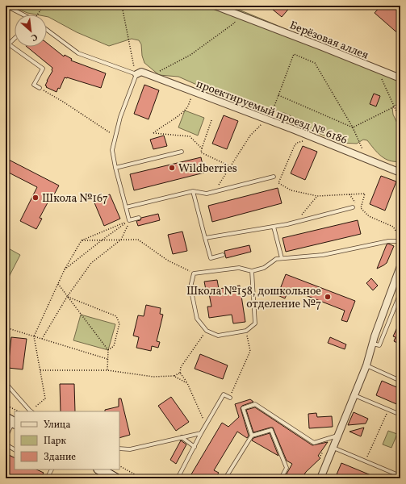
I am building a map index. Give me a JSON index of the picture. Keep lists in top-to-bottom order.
{
  "streets": {
    "street": ["Берёзовая аллея", "проектируемый проезд № 6186"]
  },
  "places": ["Wildberries", "Школа №167", "Школа №158, дошкольное отделение №7"],
  "legend": ["Улица", "Парк", "Здание"],
  "north": "bottom right"
}
